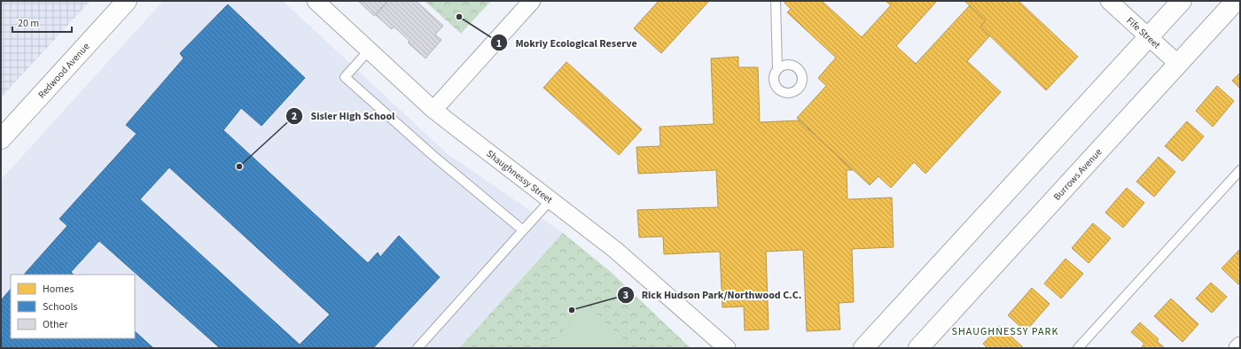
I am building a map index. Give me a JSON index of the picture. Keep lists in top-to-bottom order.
{
  "streets": {
    "street": [
      "Fife Street",
      "Redwood Avenue",
      "Burrows Avenue",
      "Shaughnessy Street"
    ]
  },
  "crossings": [
    ["Fife Street", "Burrows Avenue"]
  ],
  "districts": ["SHAUGHNESSY PARK"],
  "places": ["Mokriy Ecological Reserve", "Sisler High School", "Rick Hudson Park/Northwood C.C."],
  "legend": ["Homes", "Schools", "Other"],
  "scale_bar": "20 m"
}
